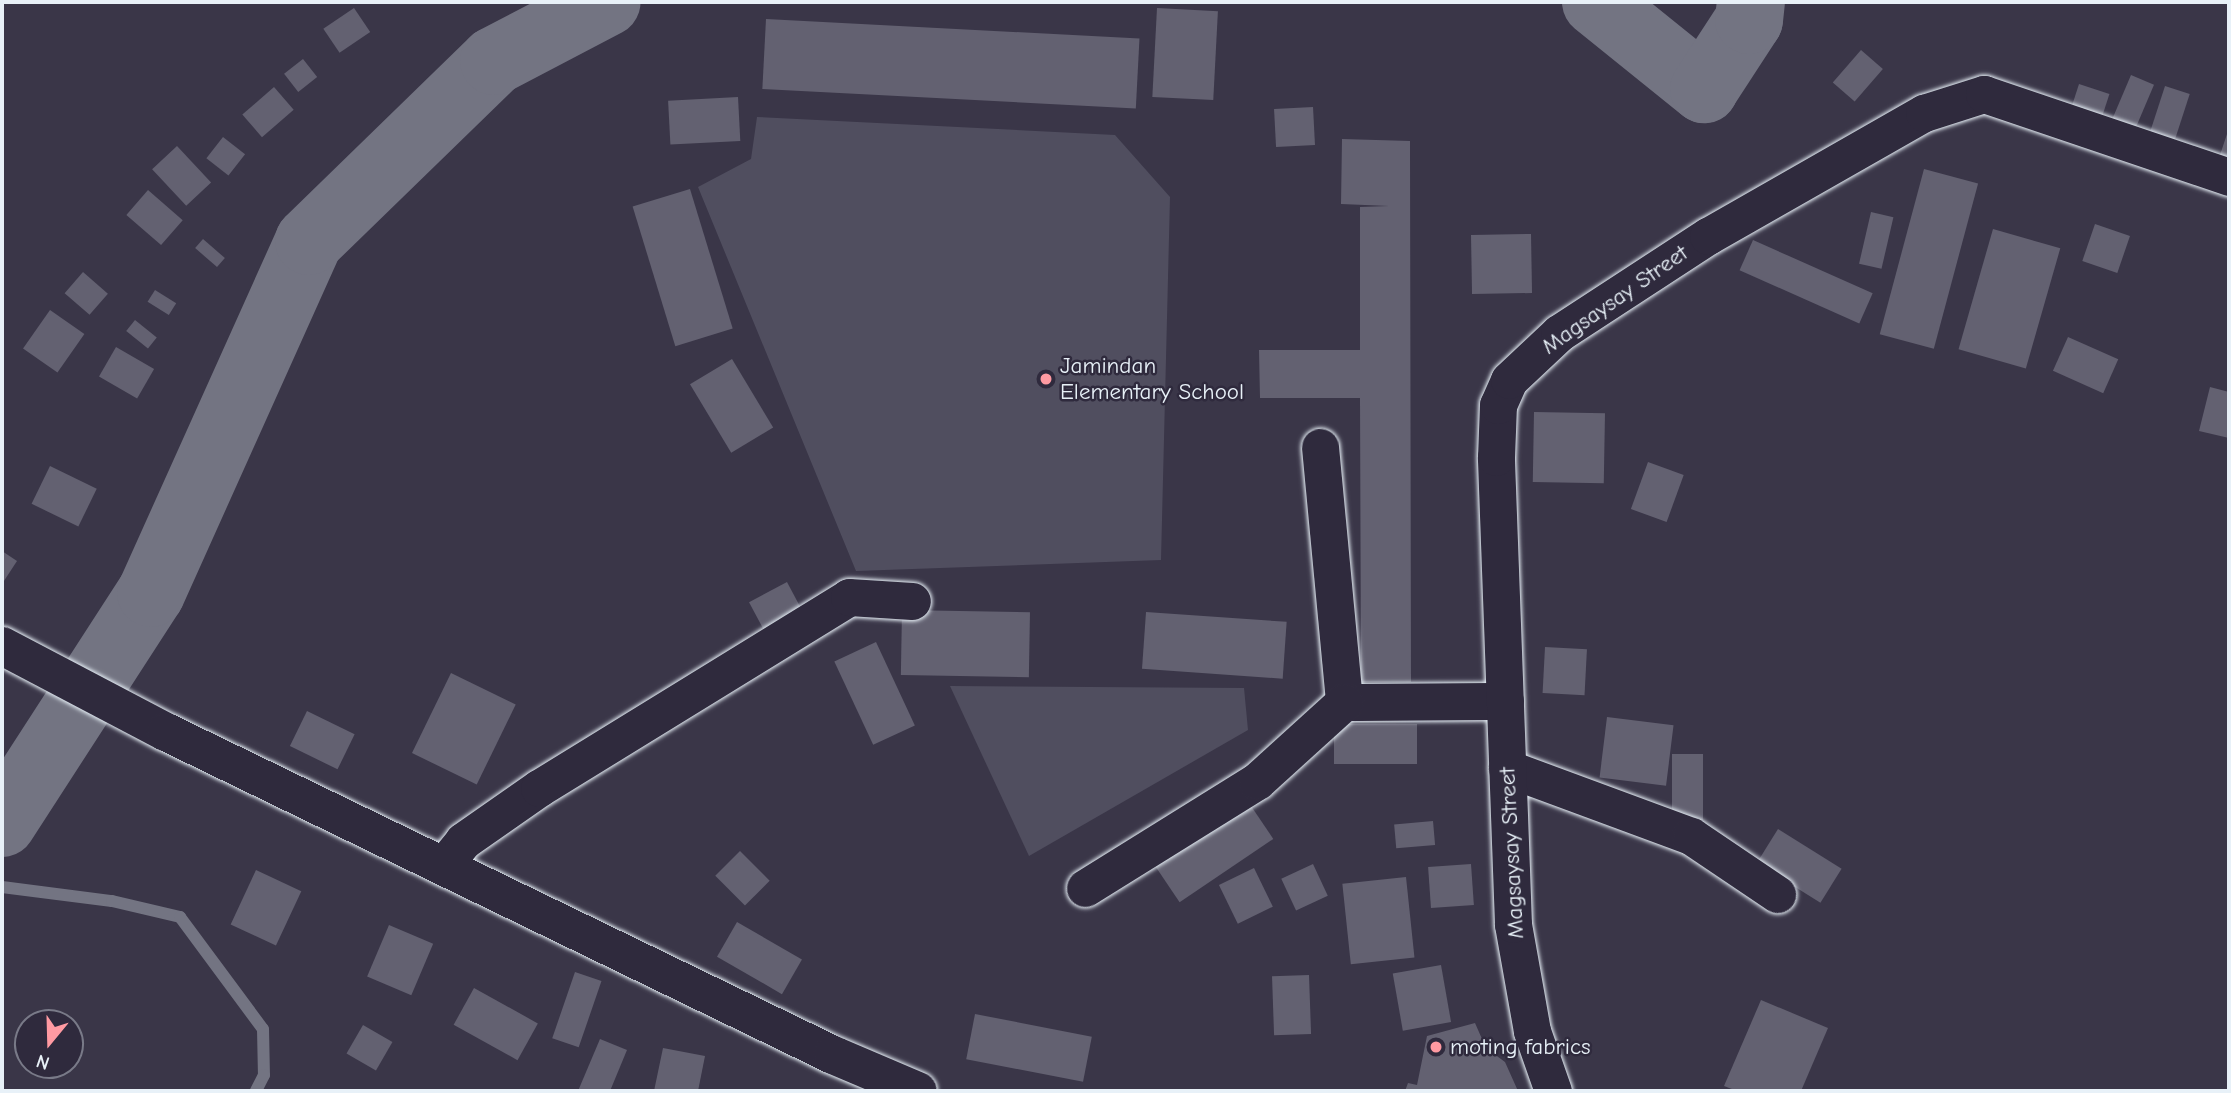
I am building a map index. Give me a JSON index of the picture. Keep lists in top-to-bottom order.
{
  "streets": {
    "street": ["Magsaysay Street"]
  },
  "places": ["Jamindan Elementary School", "moting fabrics"],
  "north": "bottom"
}
